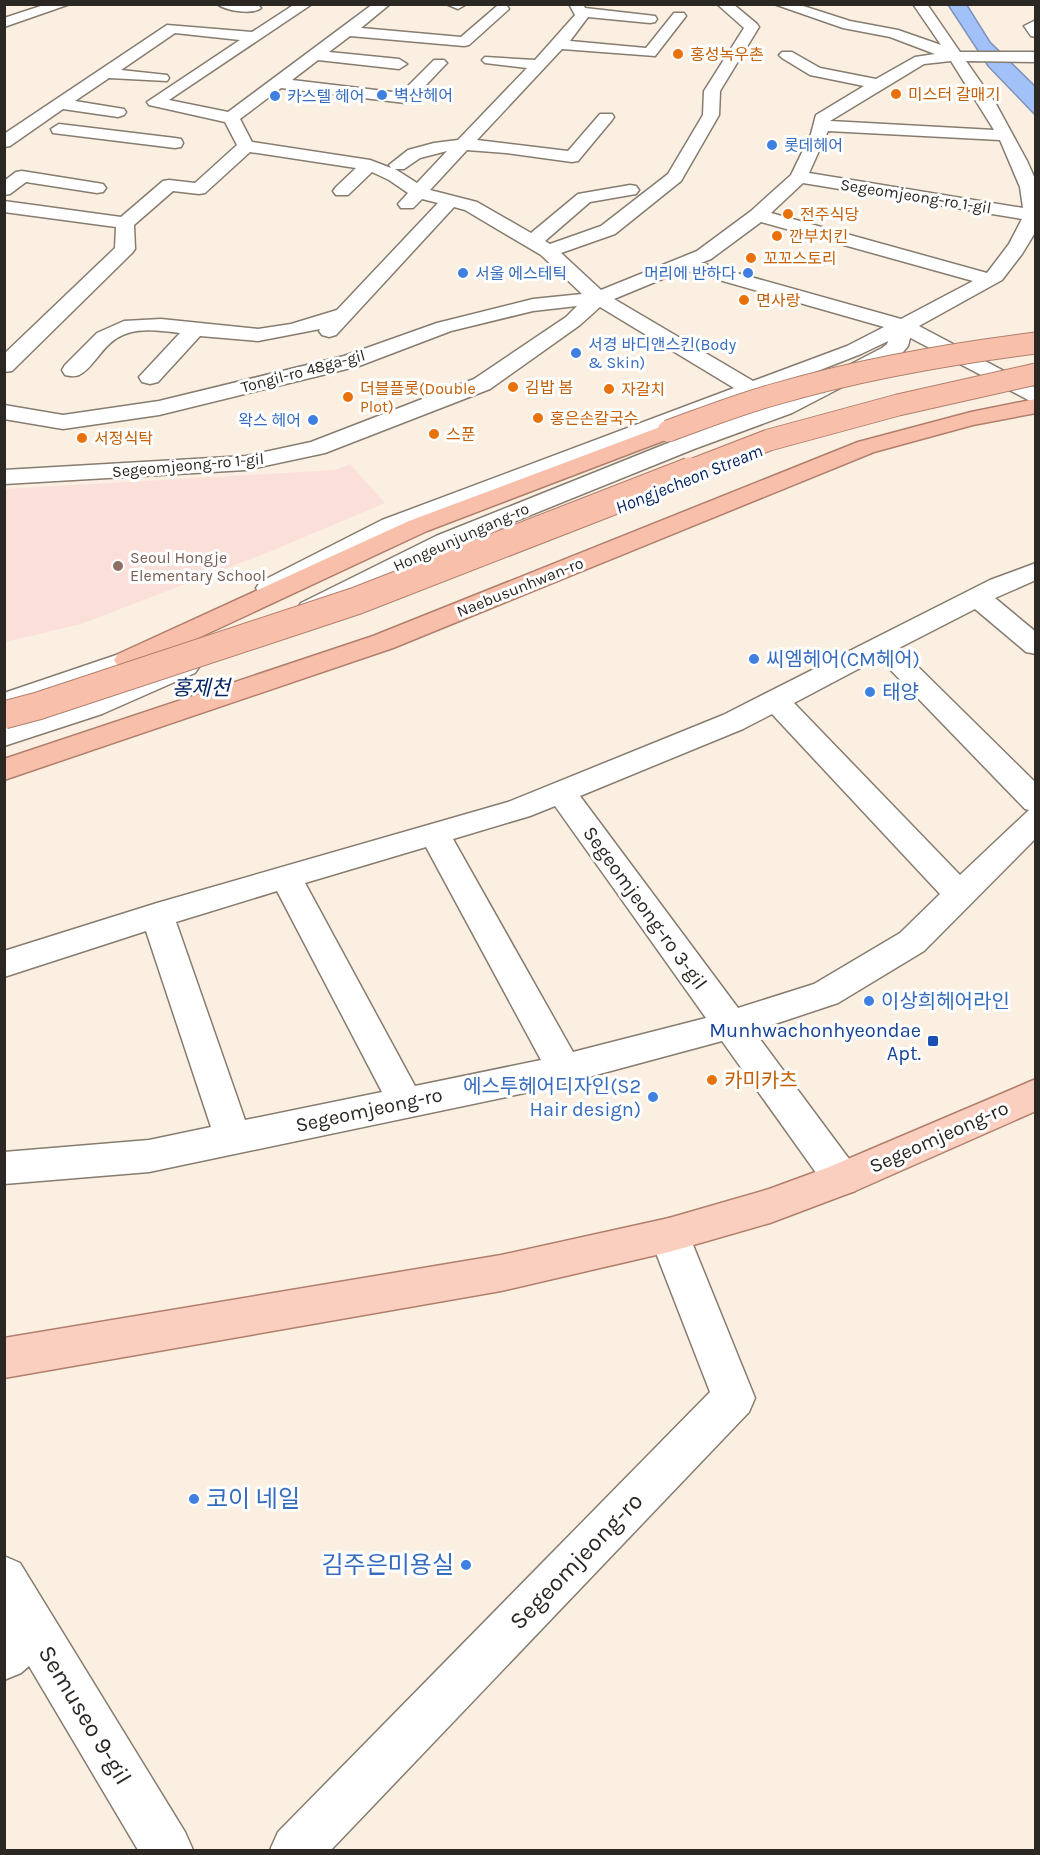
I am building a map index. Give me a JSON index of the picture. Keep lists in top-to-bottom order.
{
  "streets": {
    "highway": ["Naebusunhwan-ro"],
    "main road": ["Segeomjeong-ro"],
    "street": [
      "Segeomjeong-ro 1-gil",
      "Tongil-ro 48ga-gil",
      "Hongeunjungang-ro",
      "Segeomjeong-ro 3-gil",
      "Semuseo 9-gil"
    ]
  },
  "crossings": [
    ["Segeomjeong-ro 1-gil", "Tongil-ro 48ga-gil"],
    ["Segeomjeong-ro 1-gil", "Hongeunjungang-ro"],
    ["Segeomjeong-ro 3-gil", "Segeomjeong-ro"]
  ],
  "water": ["Hongjecheon Stream", "홍제천"],
  "places": {
    "other": [
      "홍성녹우촌",
      "미스터 갈매기",
      "벽산헤어",
      "카스텔 헤어",
      "롯데헤어",
      "전주식당",
      "깐부치킨",
      "꼬꼬스토리",
      "서울 에스테틱",
      "머리에 반하다",
      "면사랑",
      "서경 바디앤스킨(Body & Skin)",
      "김밥 봄",
      "자갈치",
      "더블플롯(Double Plot)",
      "홍은손칼국수",
      "왁스 헤어",
      "스푼",
      "서정식탁",
      "Seoul Hongje Elementary School",
      "씨엠헤어(CM헤어)",
      "태양",
      "이상희헤어라인",
      "카미카츠",
      "에스투헤어디자인(S2 Hair design)",
      "코이 네일",
      "김주은미용실"
    ],
    "transit": ["Munhwachonhyeondae Apt."]
  }
}
